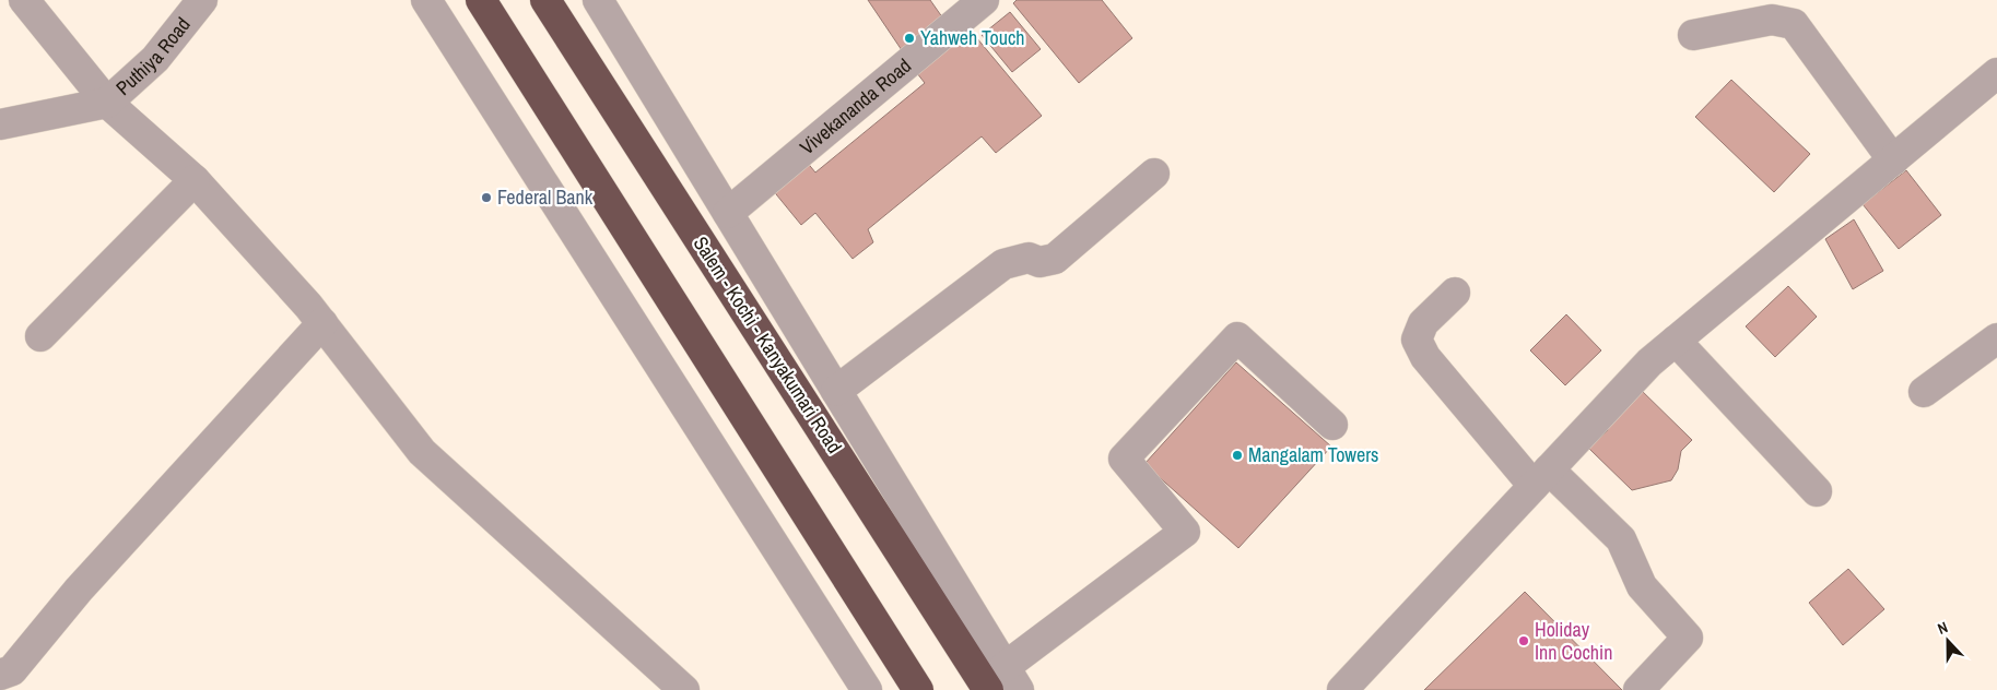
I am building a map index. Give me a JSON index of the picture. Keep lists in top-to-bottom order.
{
  "streets": {
    "highway": ["Salem - Kochi - Kanyakumari Road"],
    "street": ["Puthiya Road", "Vivekananda Road"]
  },
  "places": [
    "Yahweh Touch",
    "Federal Bank",
    "Mangalam Towers",
    "Holiday Inn Cochin"
  ],
  "north": "top"
}
